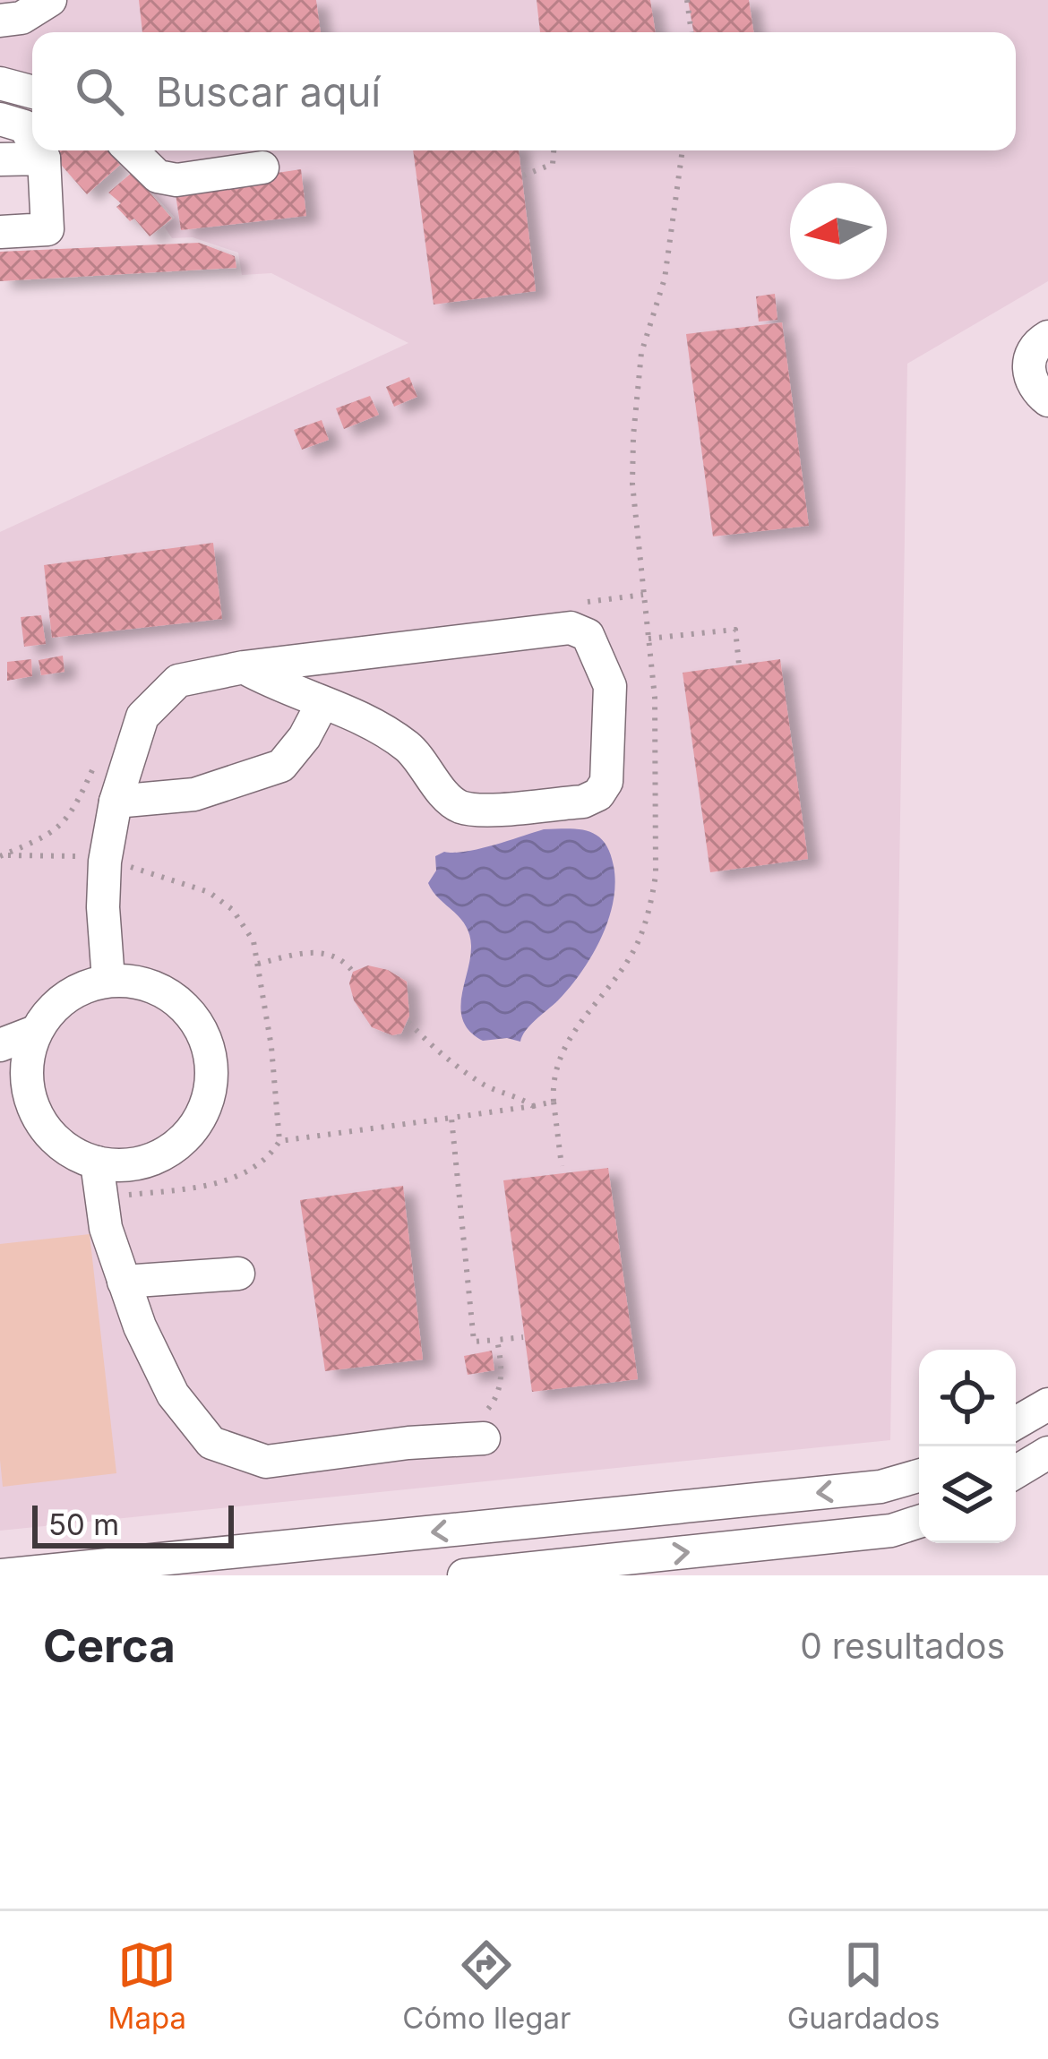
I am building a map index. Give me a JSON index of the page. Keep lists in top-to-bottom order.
{
  "scale_bar": "50 m",
  "north": "left",
  "page": {
    "search": "Buscar aquí",
    "scale": "50 m",
    "heading": ["Cerca", "0 resultados"],
    "nav": ["Mapa", "Cómo llegar", "Guardados"]
  }
}
